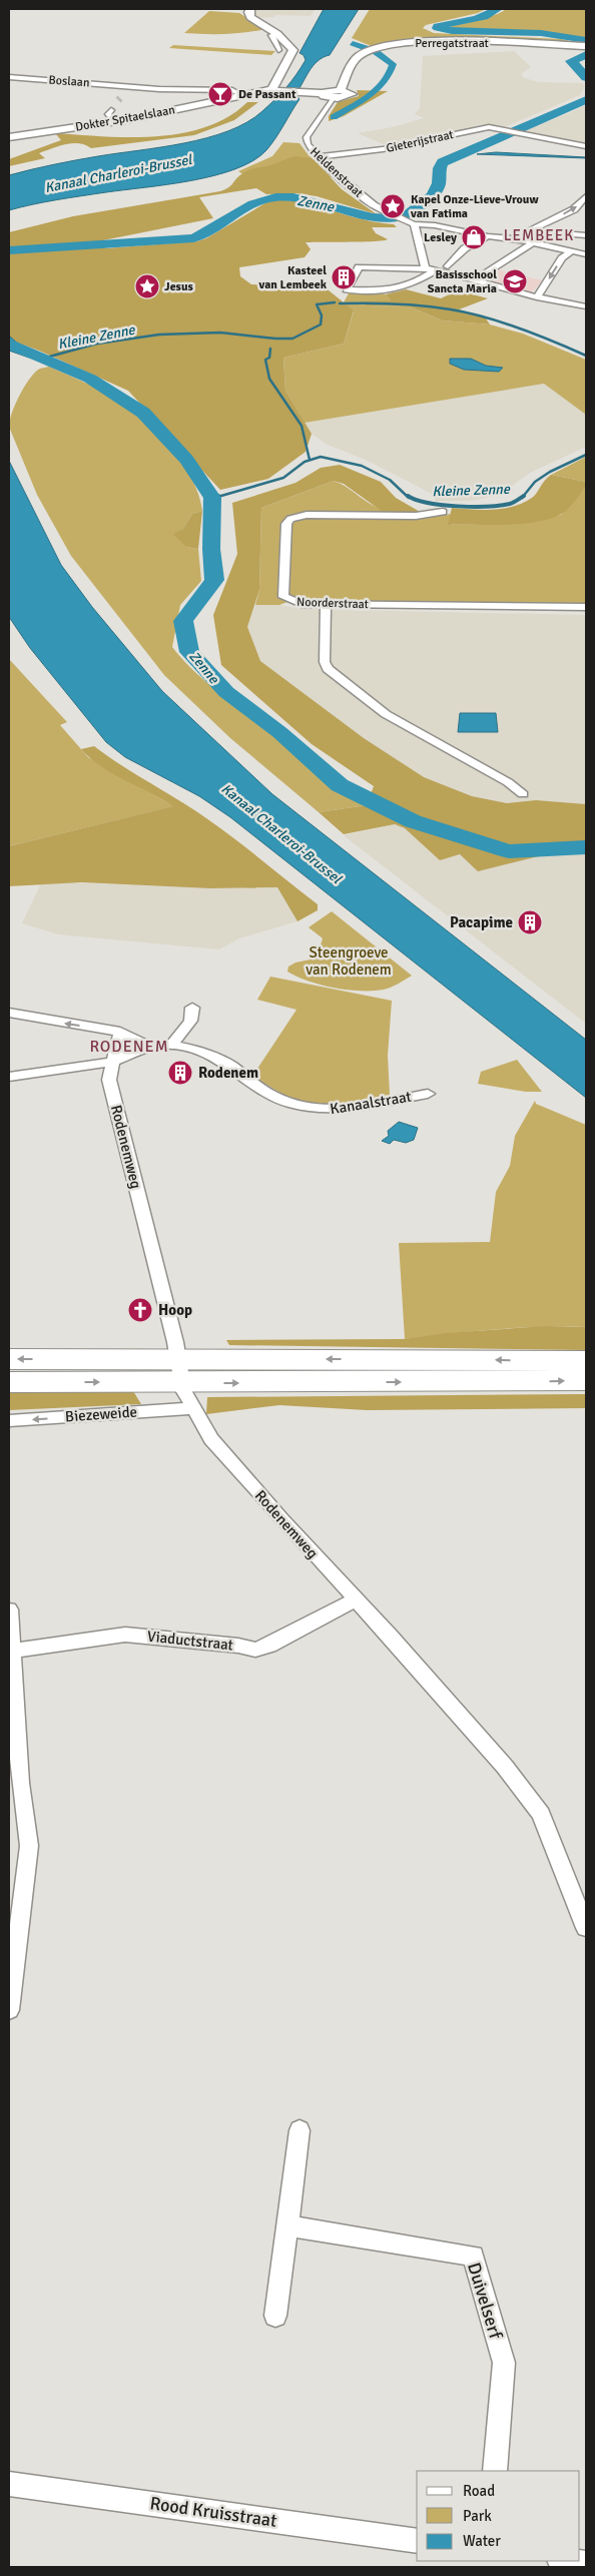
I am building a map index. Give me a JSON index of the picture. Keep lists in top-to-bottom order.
{
  "streets": {
    "street": [
      "Perregatstraat",
      "Boslaan",
      "Dokter Spitaelslaan",
      "Gieterijstraat",
      "Heldenstraat",
      "Noorderstraat",
      "Kanaalstraat",
      "Rodenemweg",
      "Biezeweide",
      "Viaductstraat",
      "Duivelserf",
      "Rood Kruisstraat"
    ]
  },
  "crossings": [
    ["Perregatstraat", "Heldenstraat"],
    ["Boslaan", "Dokter Spitaelslaan"],
    ["Gieterijstraat", "Heldenstraat"],
    ["Rodenemweg", "Biezeweide"],
    ["Rodenemweg", "Viaductstraat"]
  ],
  "one_way": ["Biezeweide"],
  "districts": ["LEMBEEK", "RODENEM"],
  "water": ["Kanaal Charleroi-Brussel", "Zenne", "Kleine Zenne"],
  "parks": ["Steengroeve van Rodenem"],
  "places": {
    "bar": ["De Passant"],
    "place": ["Kapel Onze-Lieve-Vrouw van Fatima", "Jesus"],
    "shop": ["Lesley"],
    "building": ["Kasteel van Lembeek", "Pacapime", "Rodenem"],
    "school or university": ["Basisschool Sancta Maria"],
    "church": ["Hoop"]
  },
  "legend": ["Road", "Park", "Water"]
}
